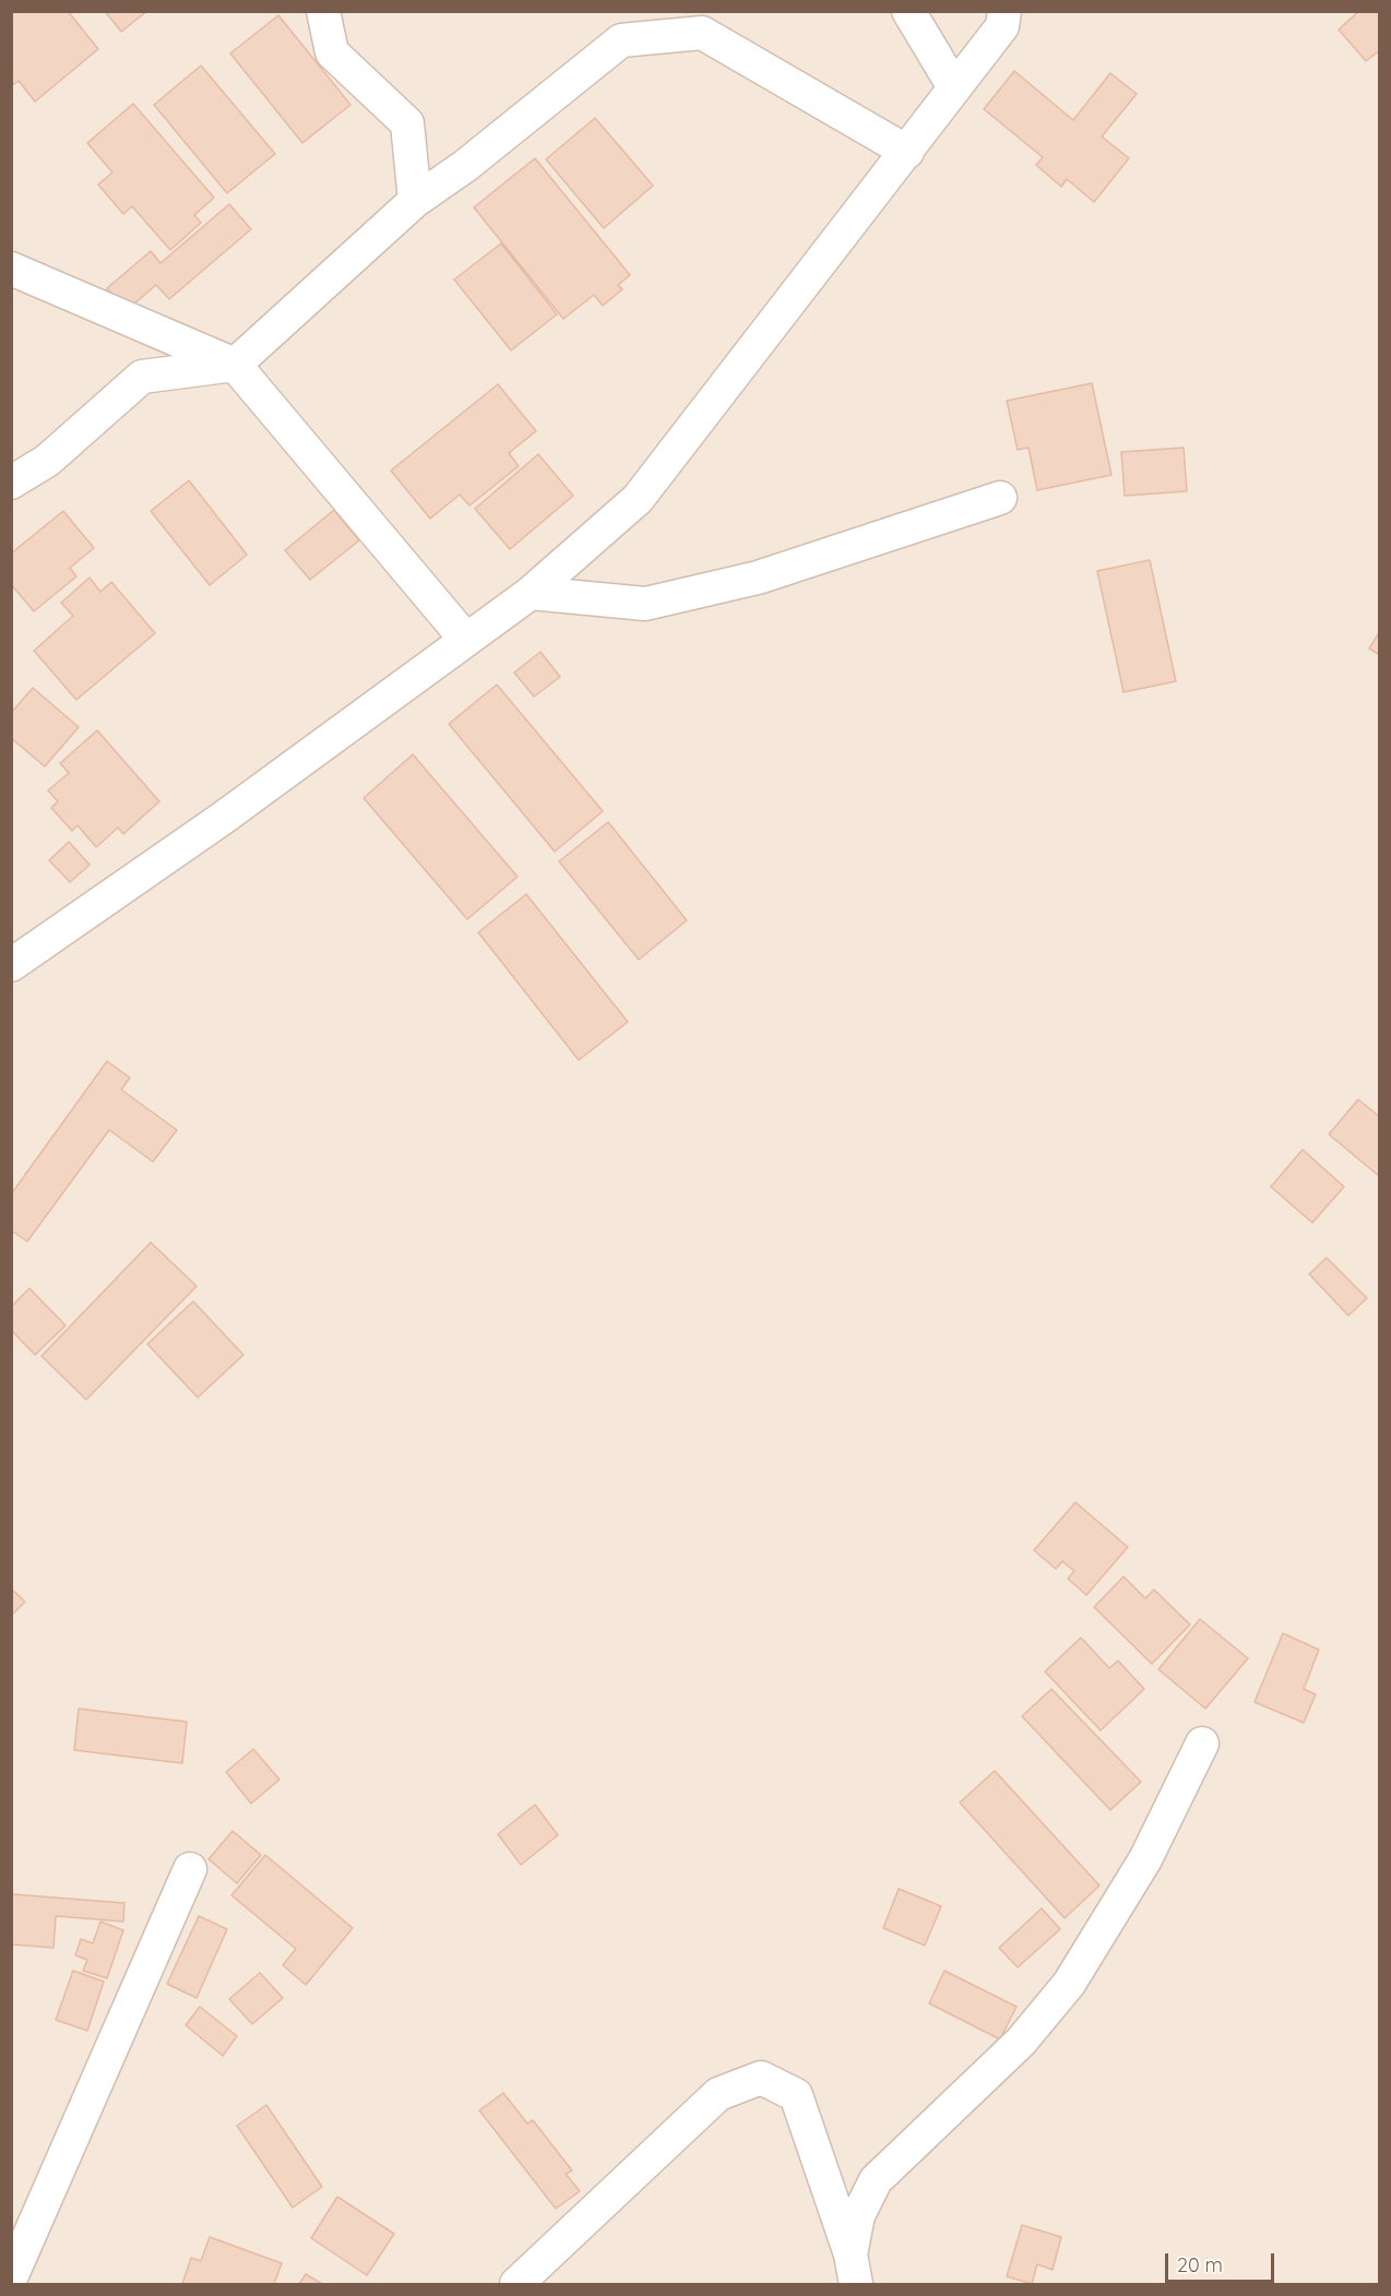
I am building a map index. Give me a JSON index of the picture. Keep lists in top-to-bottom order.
{
  "scale_bar": "20 m"
}
